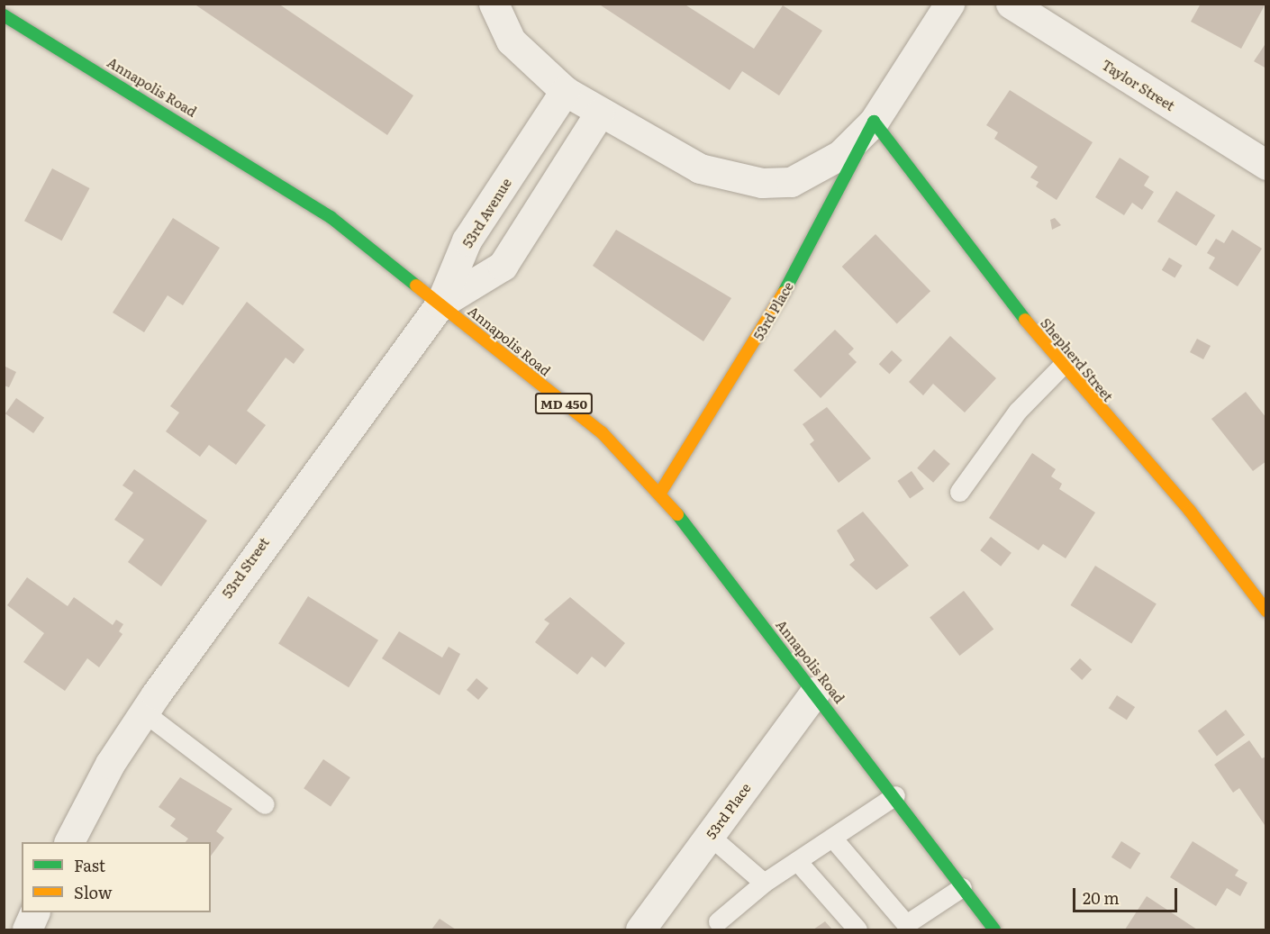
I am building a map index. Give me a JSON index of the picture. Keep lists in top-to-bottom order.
{
  "streets": {
    "main road": [
      "Annapolis Road",
      "53rd Place",
      "Shepherd Street",
      "MD 450"
    ],
    "street": ["Taylor Street", "53rd Avenue", "53rd Street"]
  },
  "crossings": [
    ["Annapolis Road", "53rd Avenue"],
    ["Annapolis Road", "53rd Place"],
    ["Annapolis Road", "53rd Street"],
    ["53rd Avenue", "53rd Place"],
    ["53rd Avenue", "53rd Street"],
    ["53rd Place", "Shepherd Street"]
  ],
  "legend": ["Fast", "Slow"],
  "scale_bar": "20 m"
}
